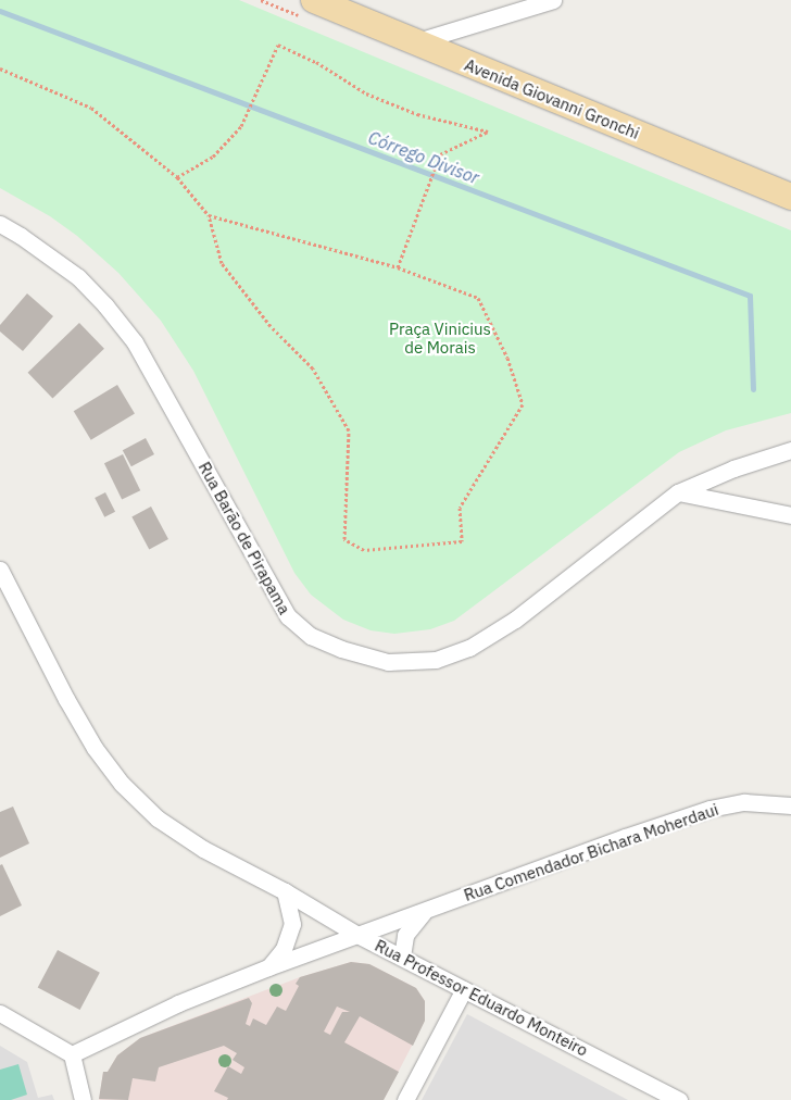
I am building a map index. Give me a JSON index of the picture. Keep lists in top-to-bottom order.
{
  "streets": {
    "main road": ["Avenida Giovanni Gronchi"],
    "street": ["Rua Barão de Pirapama", "Rua Comendador Bichara Moherdaui", "Rua Professor Eduardo Monteiro"]
  },
  "crossings": [
    ["Rua Comendador Bichara Moherdaui", "Rua Professor Eduardo Monteiro"]
  ],
  "water": ["Córrego Divisor"],
  "parks": ["Praça Vinicius de Morais"]
}
